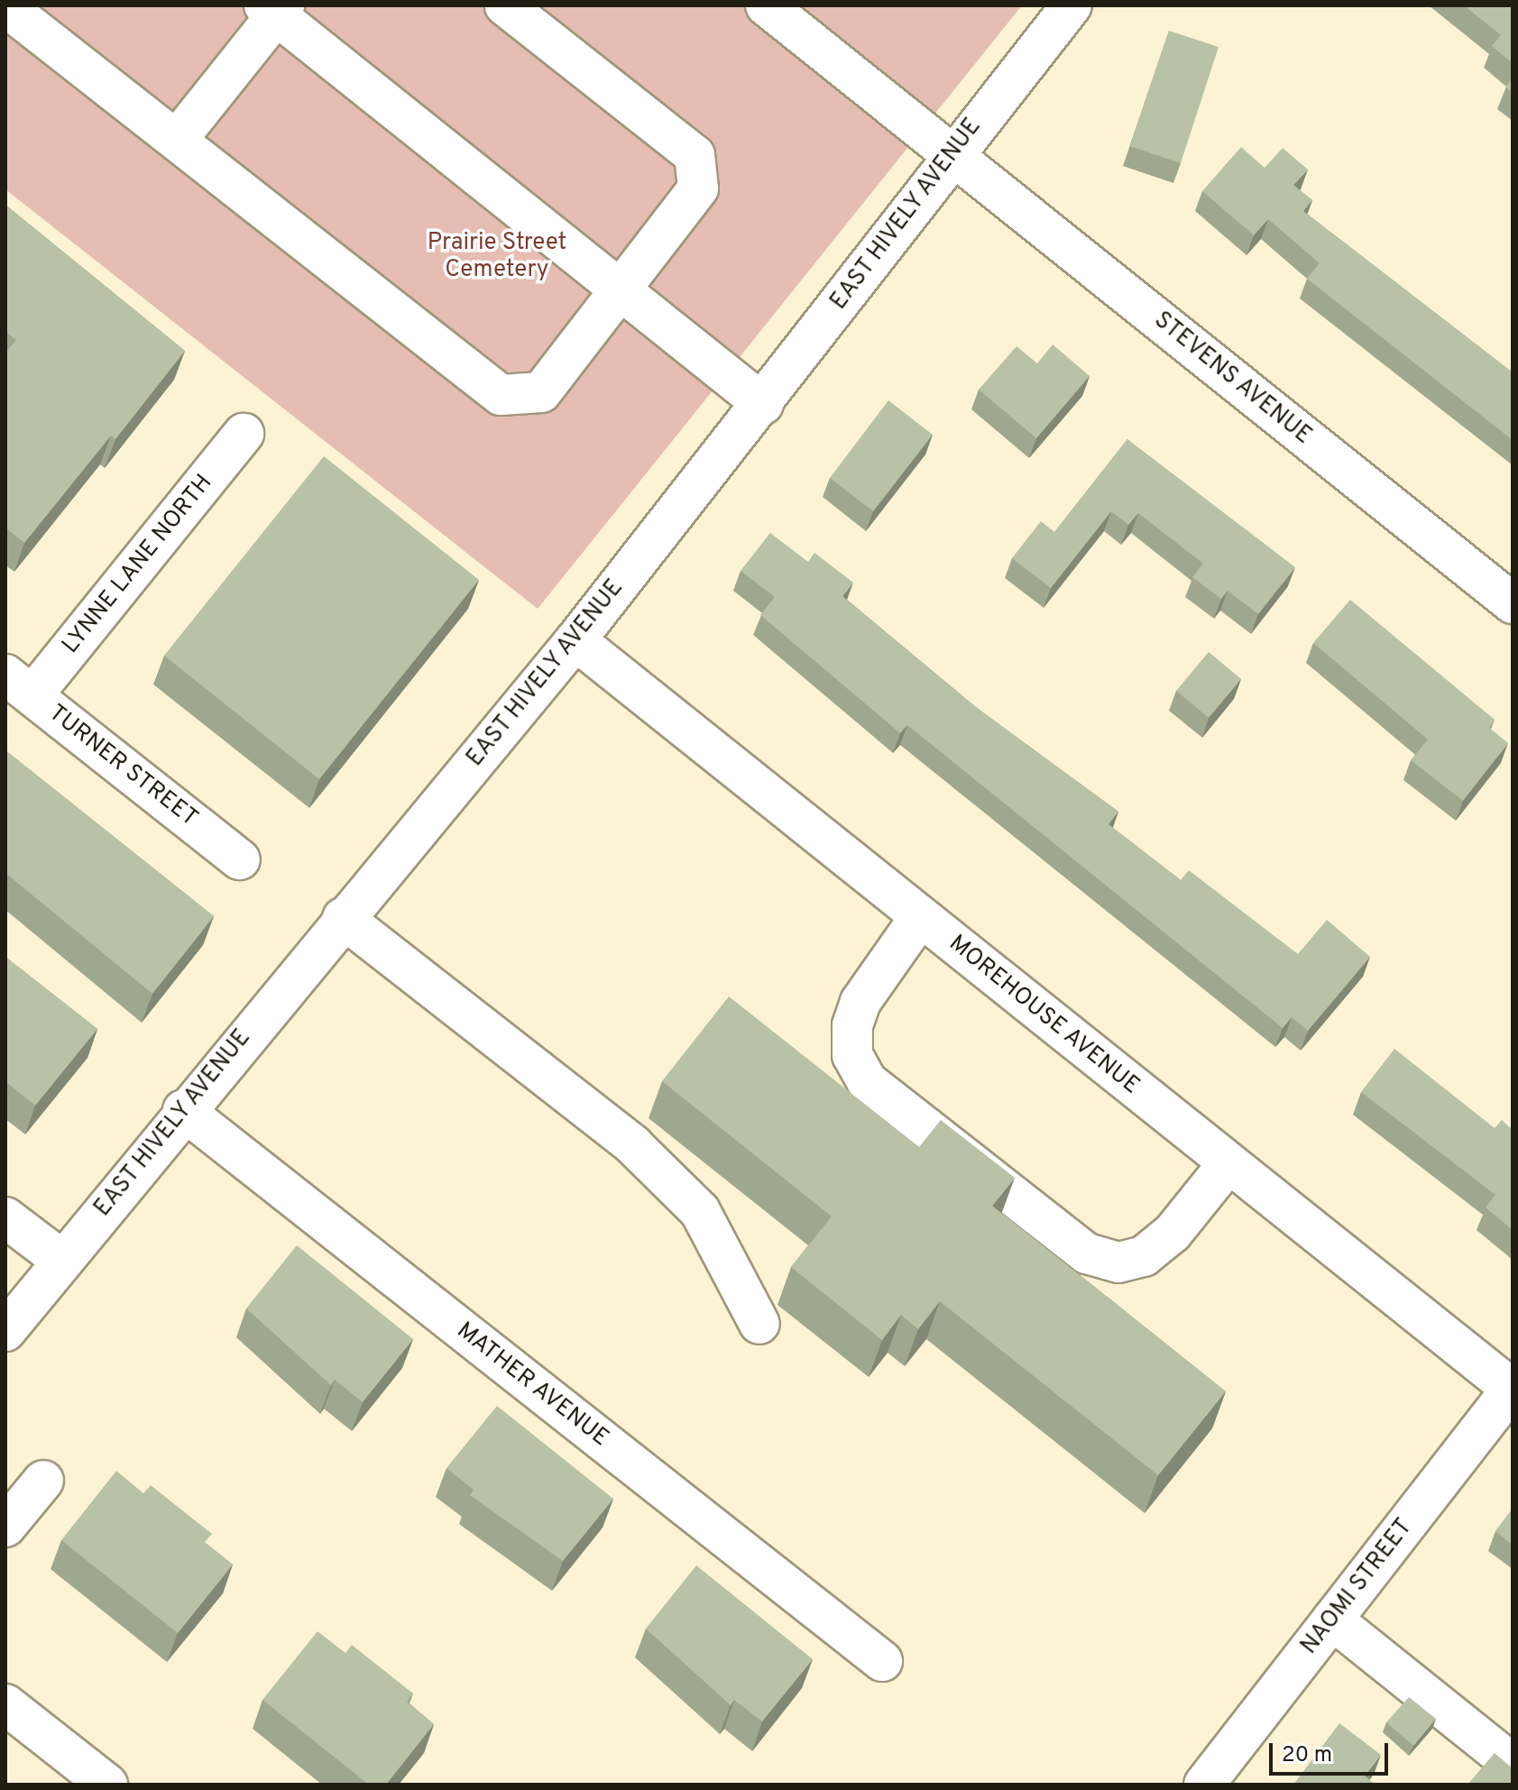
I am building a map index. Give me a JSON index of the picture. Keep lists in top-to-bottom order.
{
  "streets": {
    "street": [
      "EAST HIVELY AVENUE",
      "STEVENS AVENUE",
      "LYNNE LANE NORTH",
      "TURNER STREET",
      "MOREHOUSE AVENUE",
      "MATHER AVENUE",
      "NAOMI STREET"
    ]
  },
  "crossings": [
    ["EAST HIVELY AVENUE", "STEVENS AVENUE"],
    ["EAST HIVELY AVENUE", "MOREHOUSE AVENUE"],
    ["EAST HIVELY AVENUE", "MATHER AVENUE"],
    ["LYNNE LANE NORTH", "TURNER STREET"],
    ["MOREHOUSE AVENUE", "NAOMI STREET"]
  ],
  "parks": ["Prairie Street Cemetery"],
  "scale_bar": "20 m"
}
